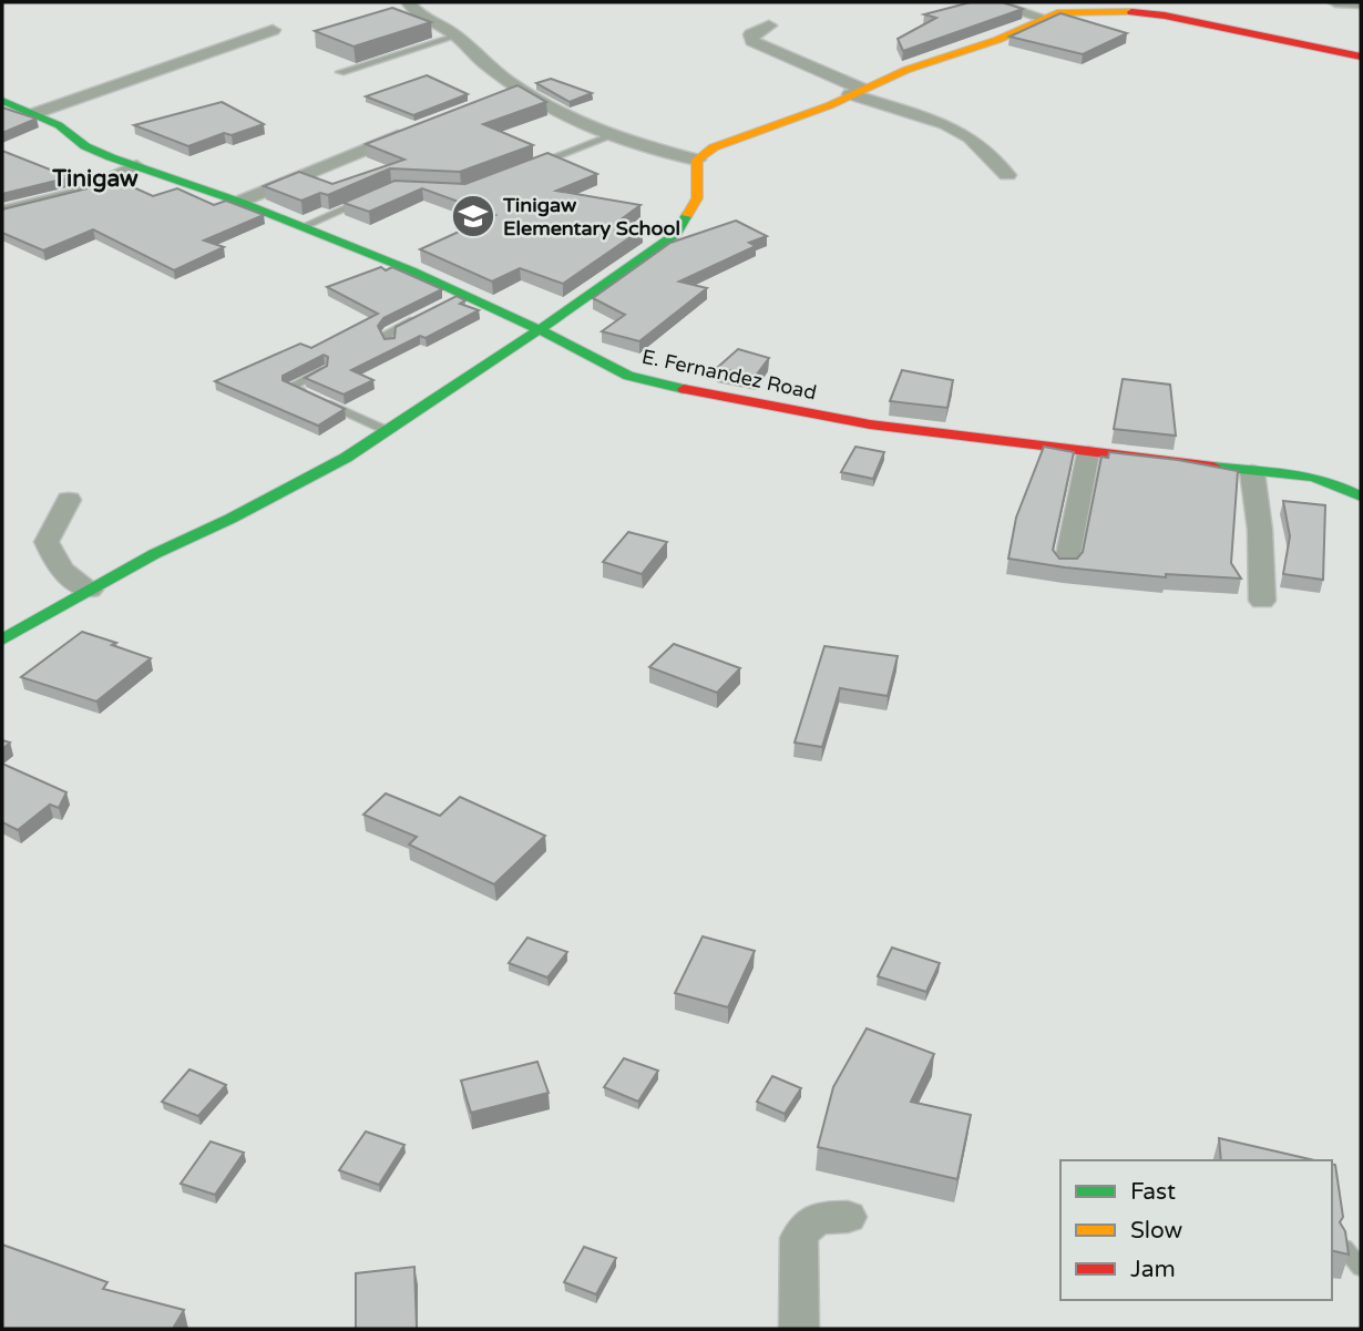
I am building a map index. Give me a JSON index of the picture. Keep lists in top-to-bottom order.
{
  "streets": {
    "street": ["E. Fernandez Road"]
  },
  "districts": ["Tinigaw"],
  "places": {
    "school or university": ["Tinigaw Elementary School"]
  },
  "legend": ["Fast", "Slow", "Jam"]
}
